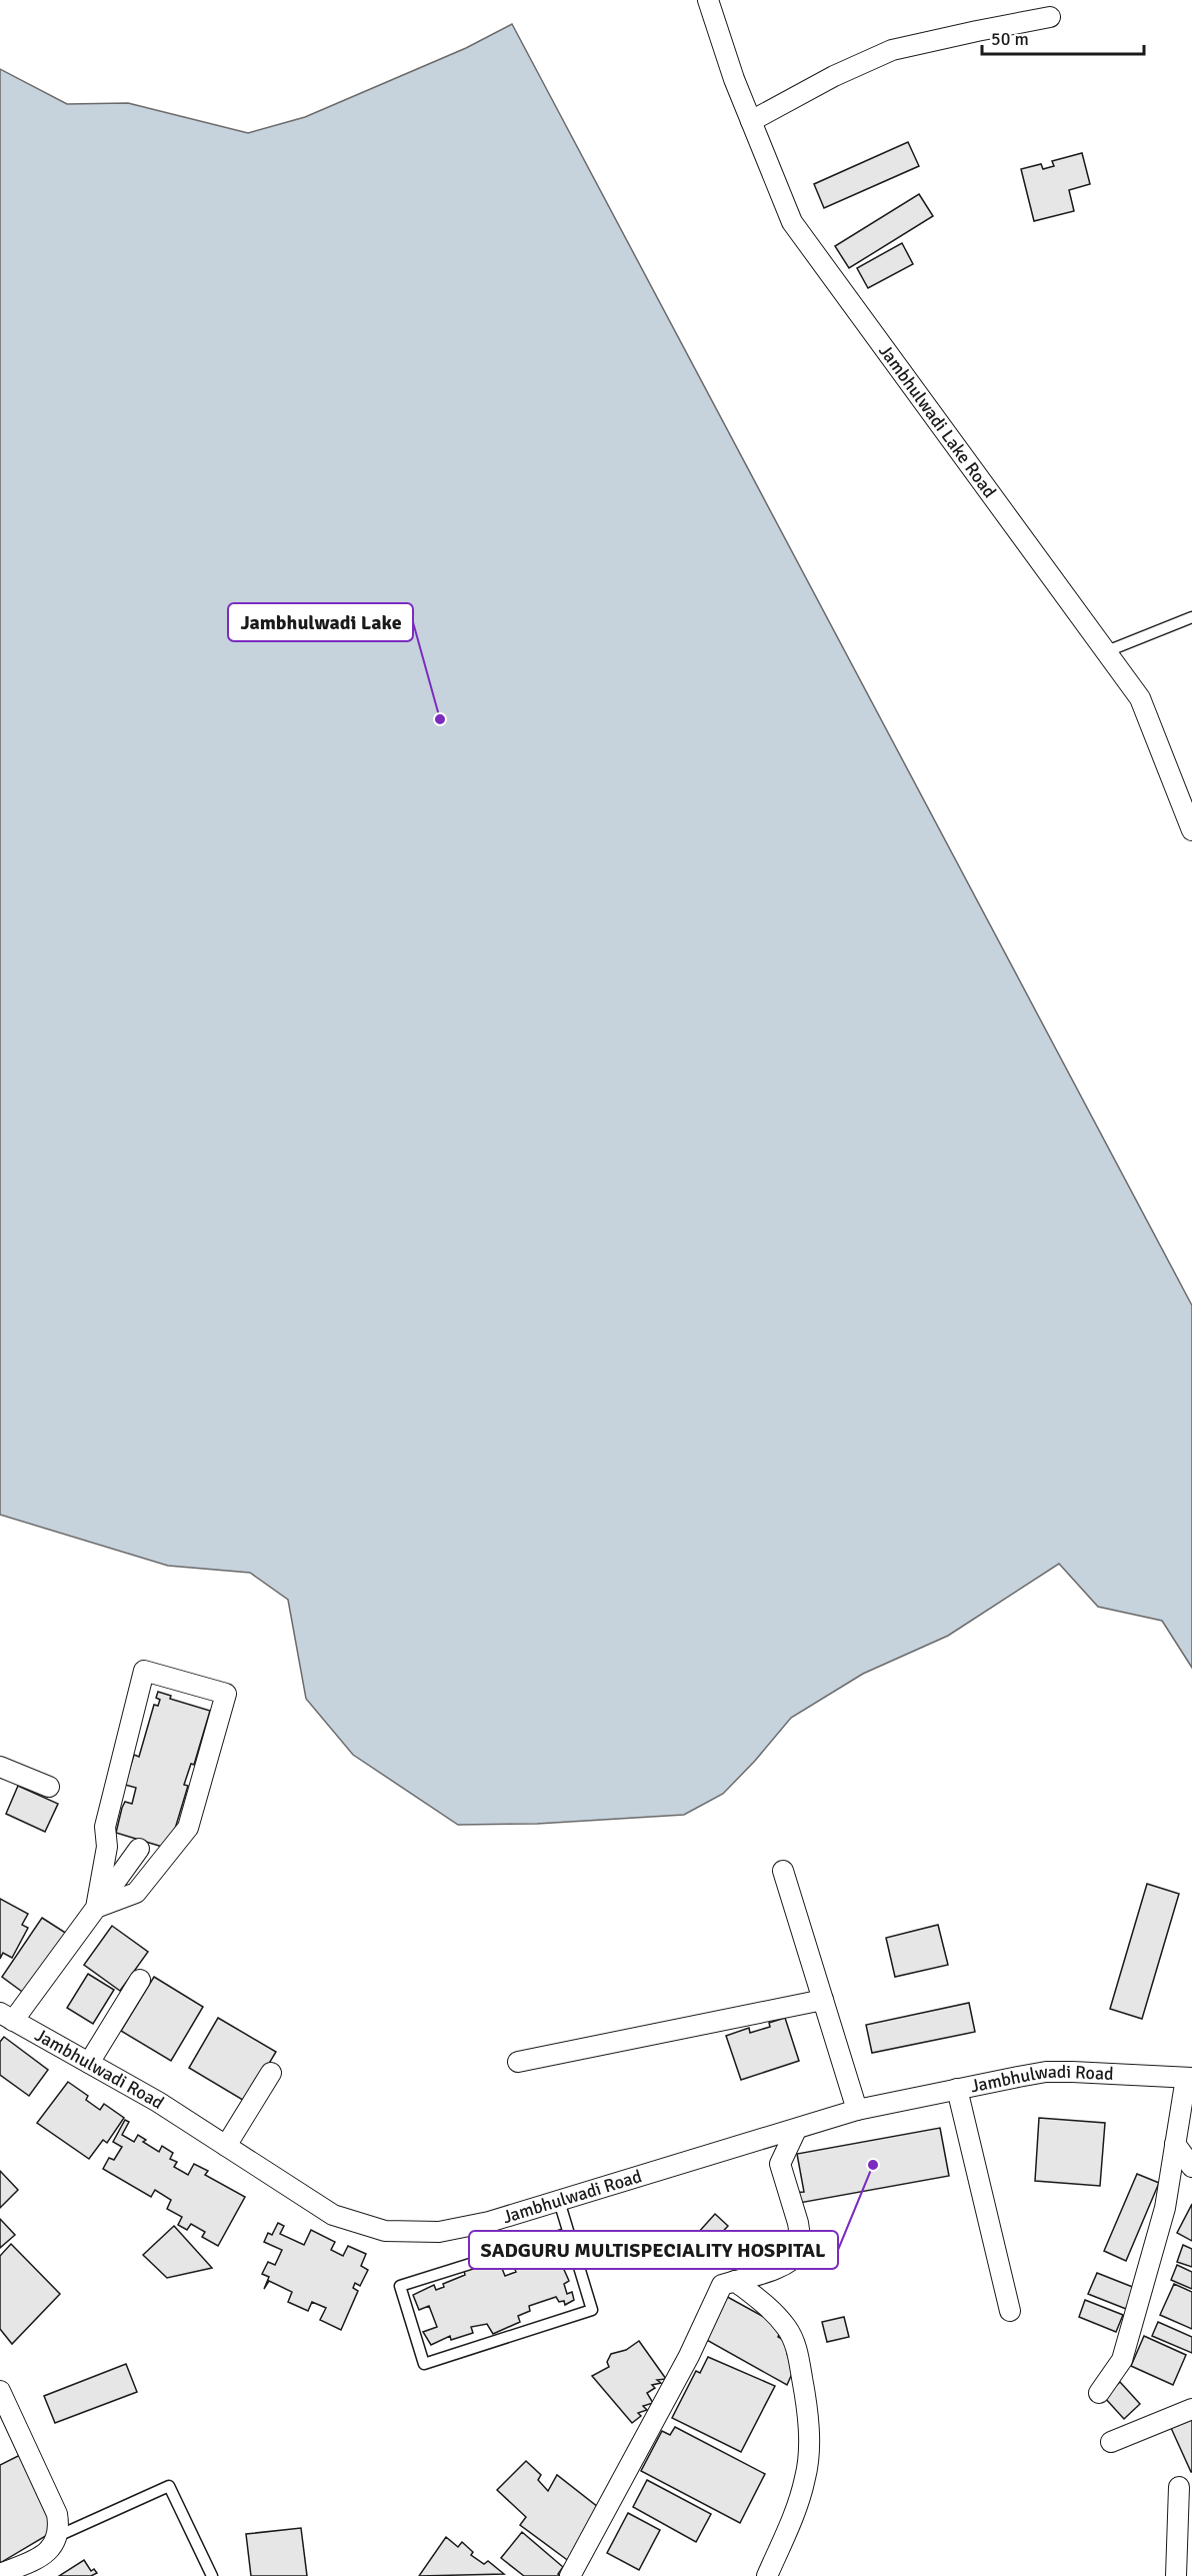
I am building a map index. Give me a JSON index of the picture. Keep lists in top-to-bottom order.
{
  "streets": {
    "street": ["Jambhulwadi Lake Road", "Jambhulwadi Road"]
  },
  "places": ["Jambhulwadi Lake", "SADGURU MULTISPECIALITY HOSPITAL"],
  "scale_bar": "50 m"
}
